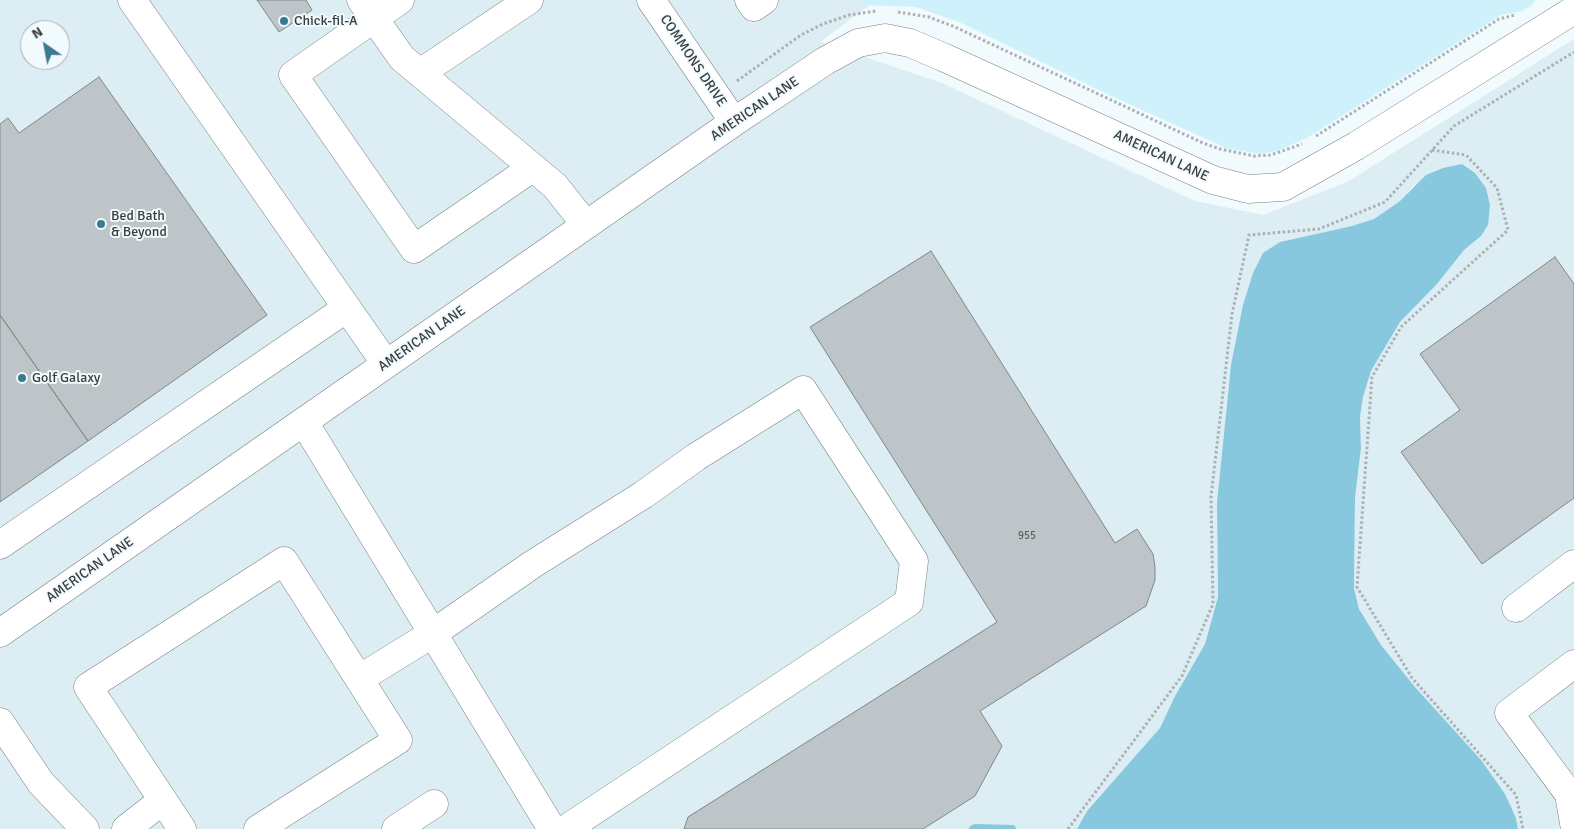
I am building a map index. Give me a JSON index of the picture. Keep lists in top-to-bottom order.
{
  "streets": {
    "street": ["COMMONS DRIVE", "AMERICAN LANE"]
  },
  "crossings": [
    ["COMMONS DRIVE", "AMERICAN LANE"]
  ],
  "places": ["Chick-fil-A", "Bed Bath & Beyond", "Golf Galaxy"],
  "house_numbers": ["955"],
  "north": "top left"
}
